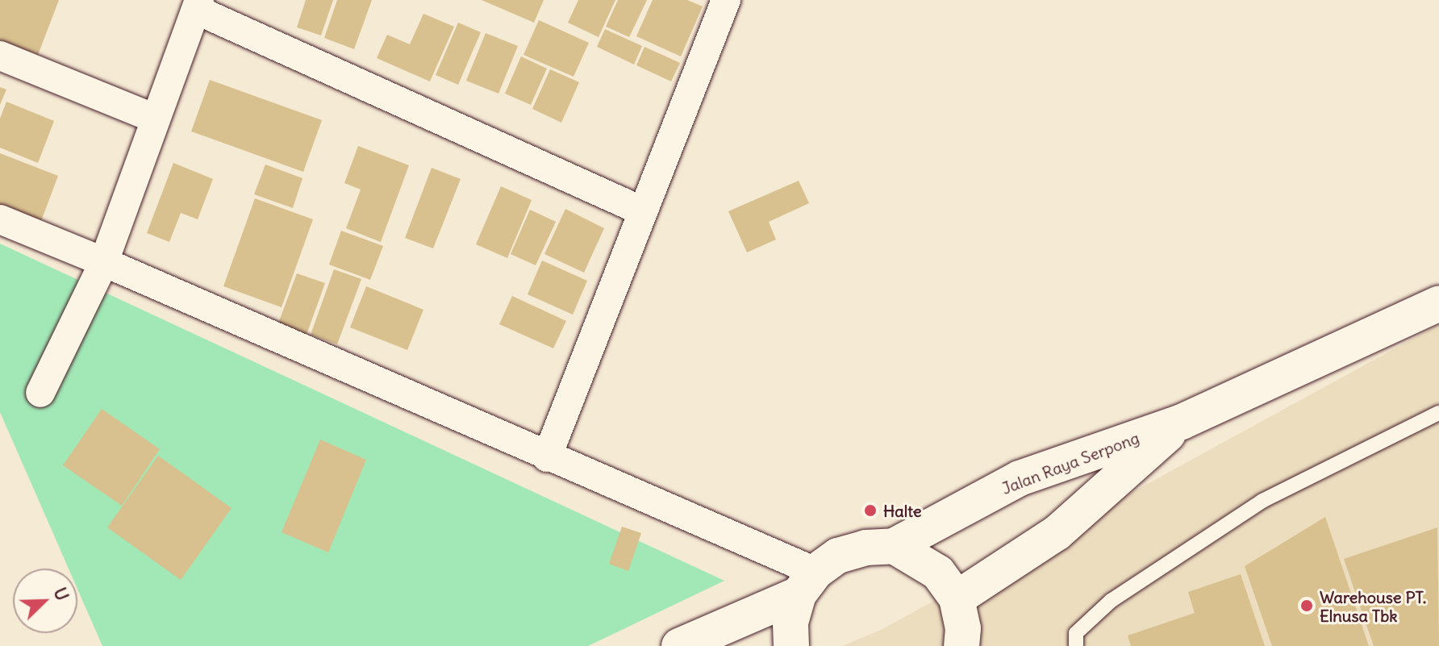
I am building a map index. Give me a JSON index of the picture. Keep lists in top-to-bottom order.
{
  "streets": {
    "main road": ["Jalan Raya Serpong"]
  },
  "places": ["Halte", "Warehouse PT. Elnusa Tbk"],
  "north": "top right"
}
